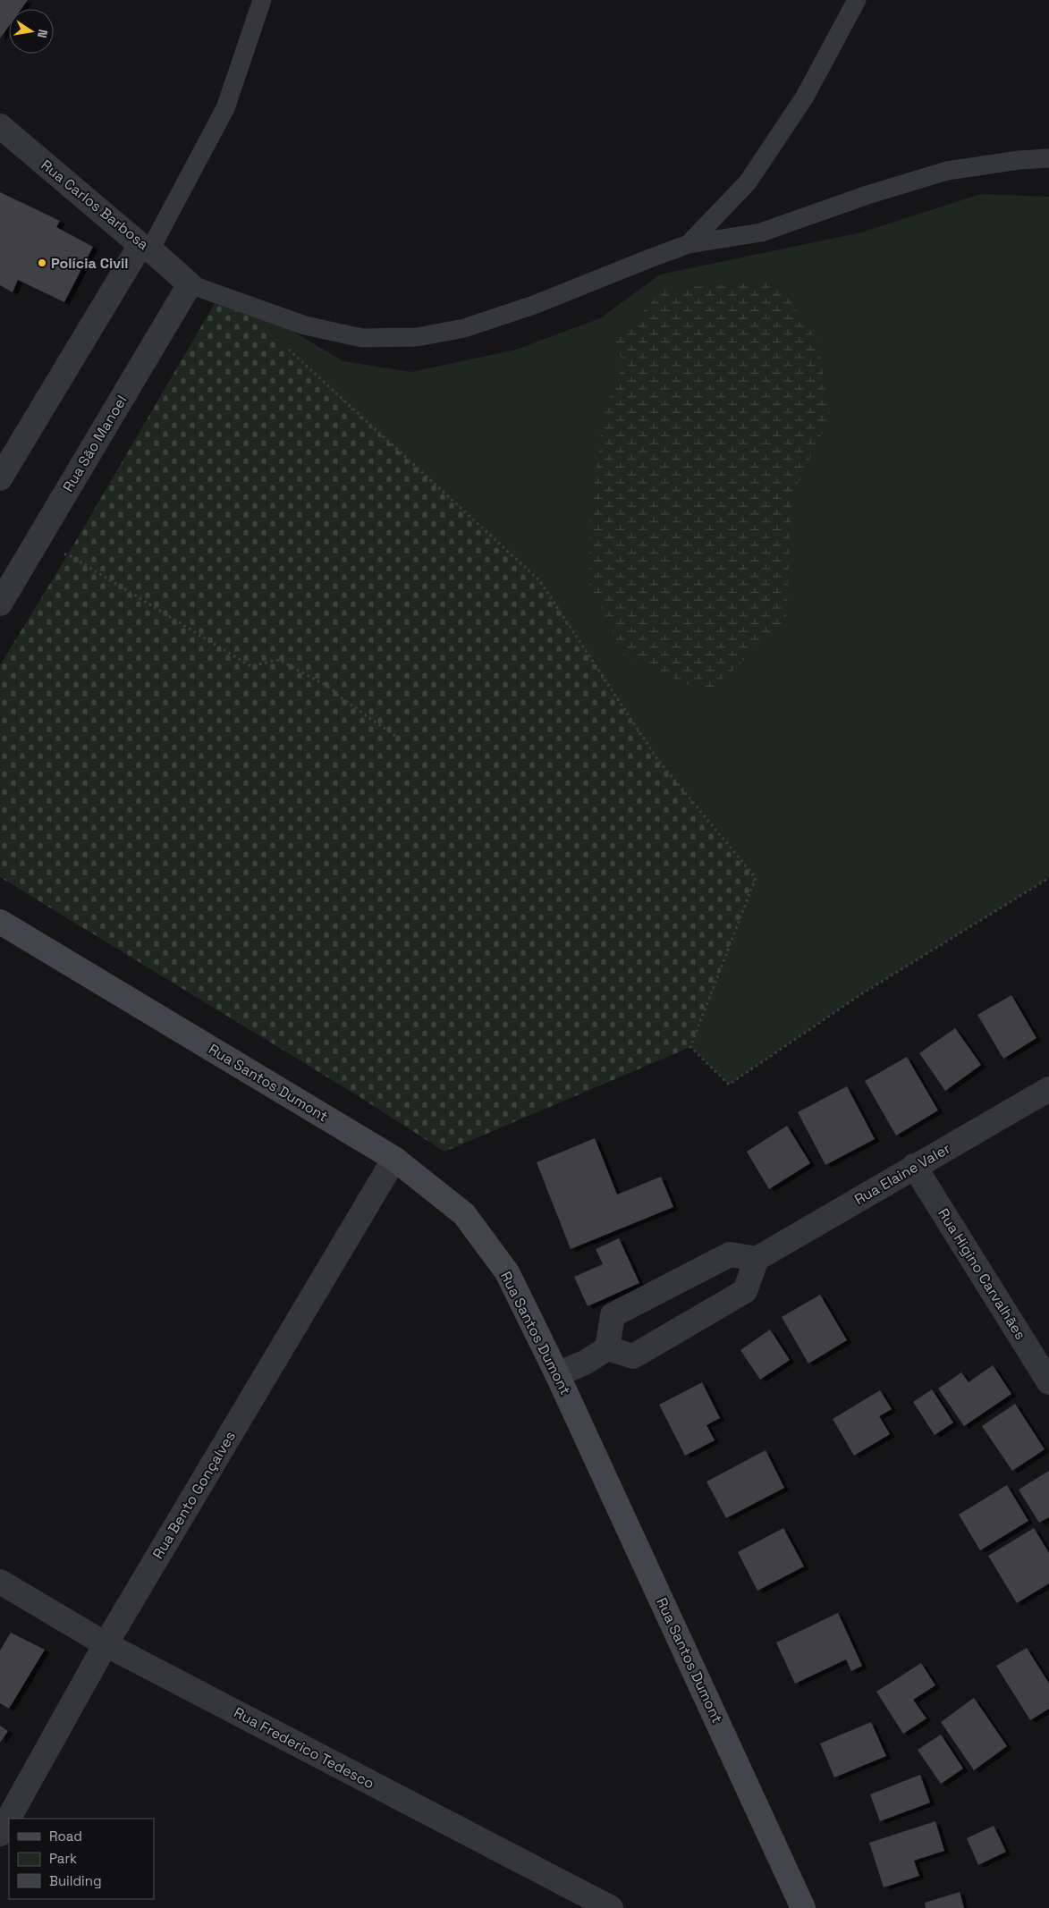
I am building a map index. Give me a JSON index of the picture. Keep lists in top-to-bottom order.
{
  "streets": {
    "main road": ["Rua Santos Dumont"],
    "street": [
      "Rua Carlos Barbosa",
      "Rua São Manoel",
      "Rua Elaine Valer",
      "Rua Higino Carvalhães",
      "Rua Bento Gonçalves",
      "Rua Frederico Tedesco"
    ]
  },
  "crossings": [
    ["Rua Carlos Barbosa", "Rua São Manoel"],
    ["Rua Santos Dumont", "Rua Bento Gonçalves"],
    ["Rua Elaine Valer", "Rua Higino Carvalhães"],
    ["Rua Bento Gonçalves", "Rua Frederico Tedesco"]
  ],
  "places": ["Polícia Civil"],
  "legend": ["Road", "Park", "Building"],
  "north": "right"
}
